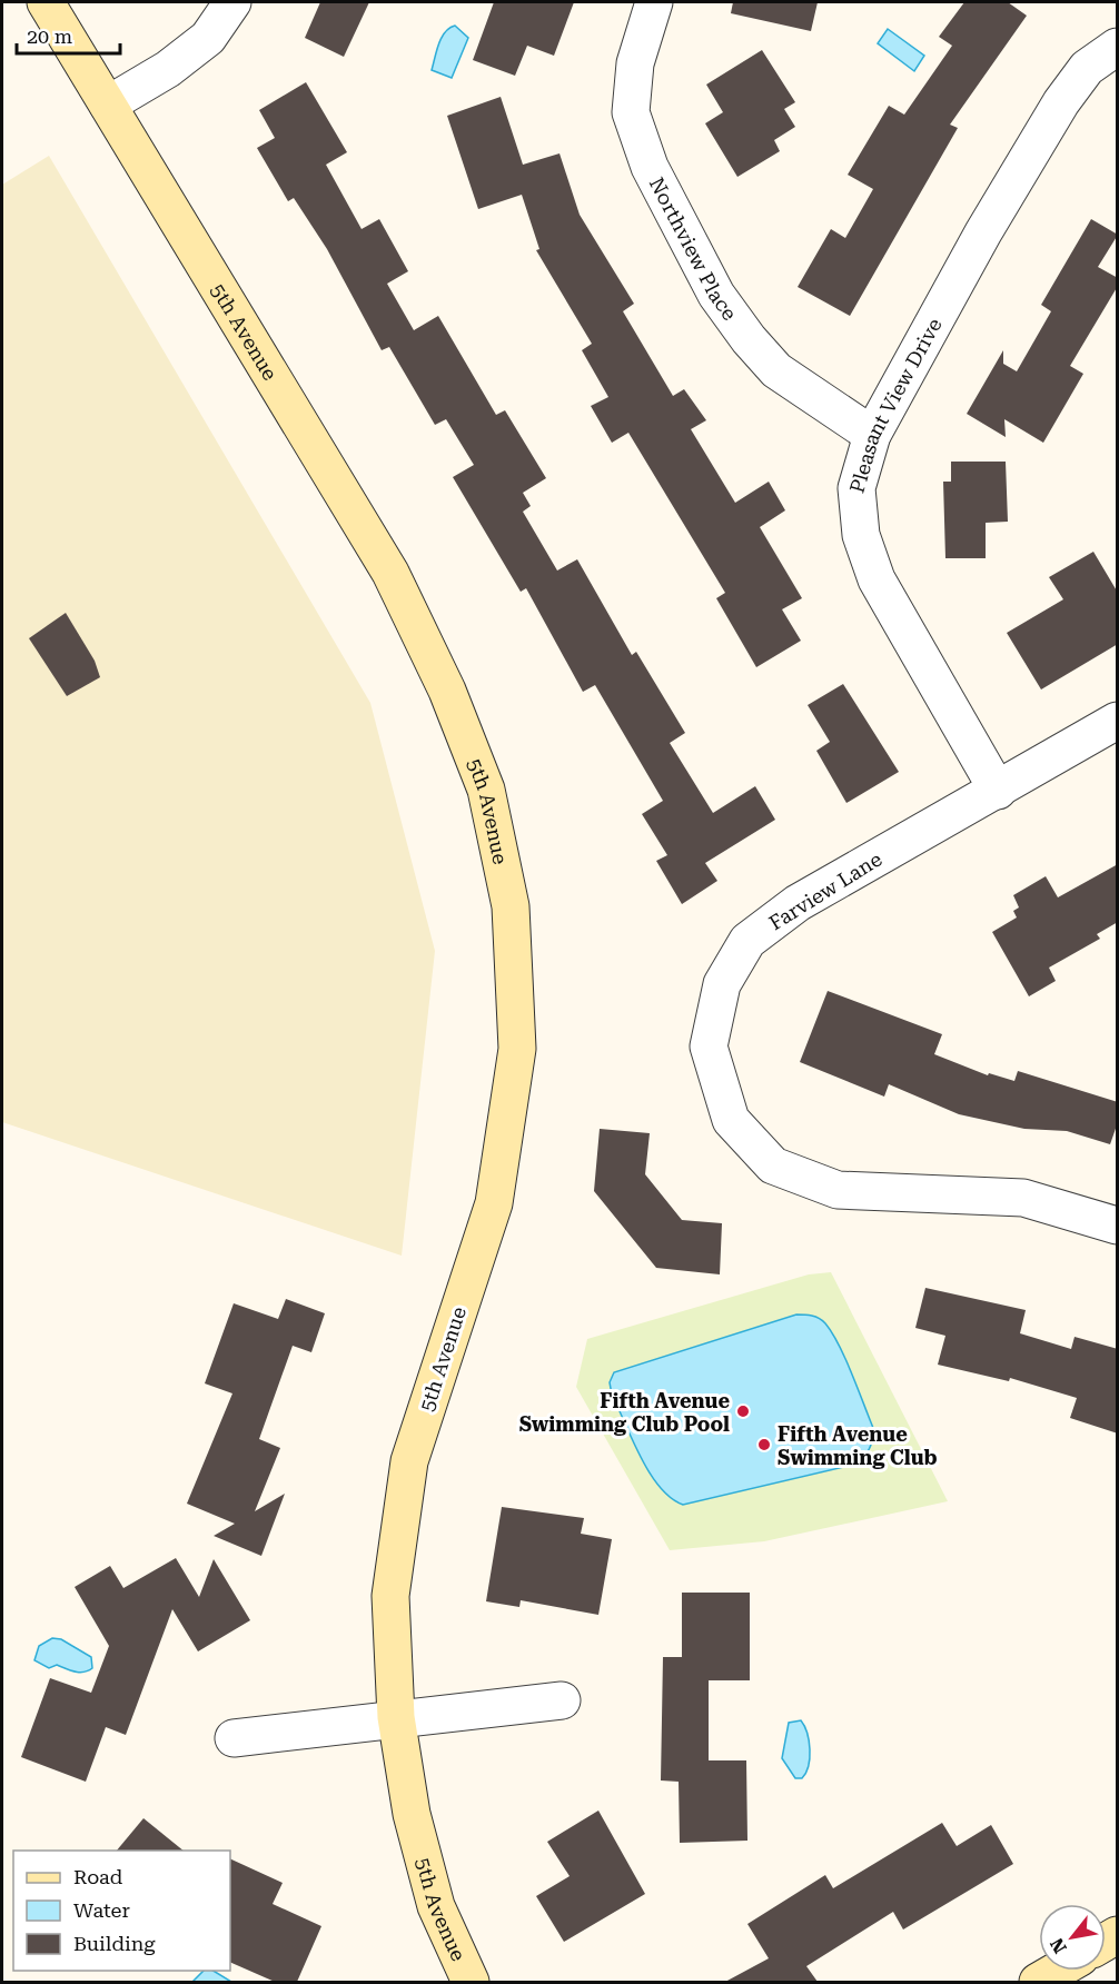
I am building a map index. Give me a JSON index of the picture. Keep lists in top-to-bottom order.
{
  "streets": {
    "main road": ["5th Avenue"],
    "street": ["Northview Place", "Pleasant View Drive", "Farview Lane"]
  },
  "crossings": [
    ["Northview Place", "Pleasant View Drive"],
    ["Pleasant View Drive", "Farview Lane"]
  ],
  "places": ["Fifth Avenue Swimming Club Pool", "Fifth Avenue Swimming Club"],
  "legend": ["Road", "Water", "Building"],
  "scale_bar": "20 m",
  "north": "bottom left"
}
